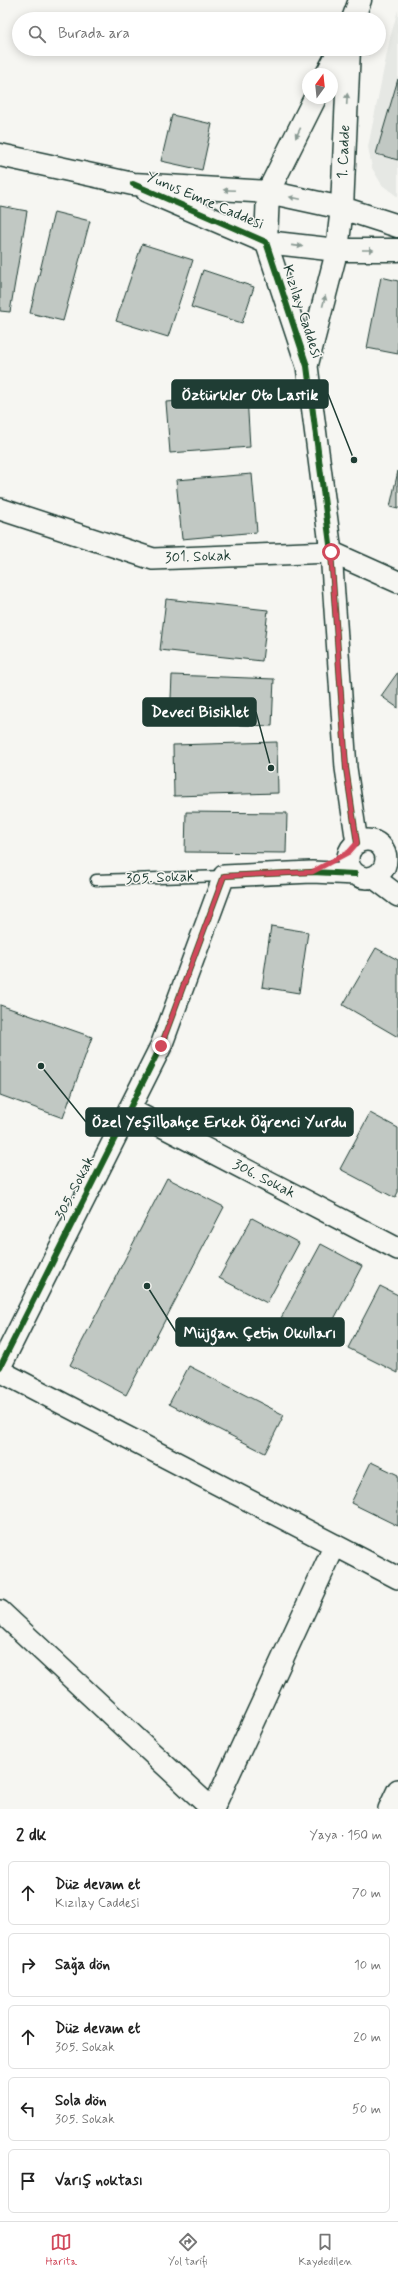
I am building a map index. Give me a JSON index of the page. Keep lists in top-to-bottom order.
{
  "streets": {
    "street": [
      "1. Cadde",
      "Yunus Emre Caddesi",
      "Kızılay Caddesi",
      "301. Sokak",
      "305. Sokak",
      "306. Sokak"
    ]
  },
  "crossings": [
    ["1. Cadde", "Yunus Emre Caddesi"],
    ["1. Cadde", "Kızılay Caddesi"],
    ["Yunus Emre Caddesi", "Kızılay Caddesi"],
    ["Kızılay Caddesi", "301. Sokak"],
    ["Kızılay Caddesi", "305. Sokak"],
    ["305. Sokak", "306. Sokak"]
  ],
  "places": [
    "Öztürkler Oto Lastik",
    "Deveci Bisiklet",
    "Özel Yeşilbahçe Erkek Öğrenci Yurdu",
    "Müjgan Çetin Okulları"
  ],
  "north": "top",
  "page": {
    "search": "Burada ara",
    "heading": ["2 dk", "Yaya · 150 m"],
    "list": [
      ["Düz devam et", "Kızılay Caddesi", "70 m"],
      ["Sağa dön", "10 m"],
      ["Düz devam et", "305. Sokak", "20 m"],
      ["Sola dön", "305. Sokak", "50 m"],
      "Varış noktası"
    ],
    "nav": ["Harita", "Yol tarifi", "Kaydedilen"]
  }
}
